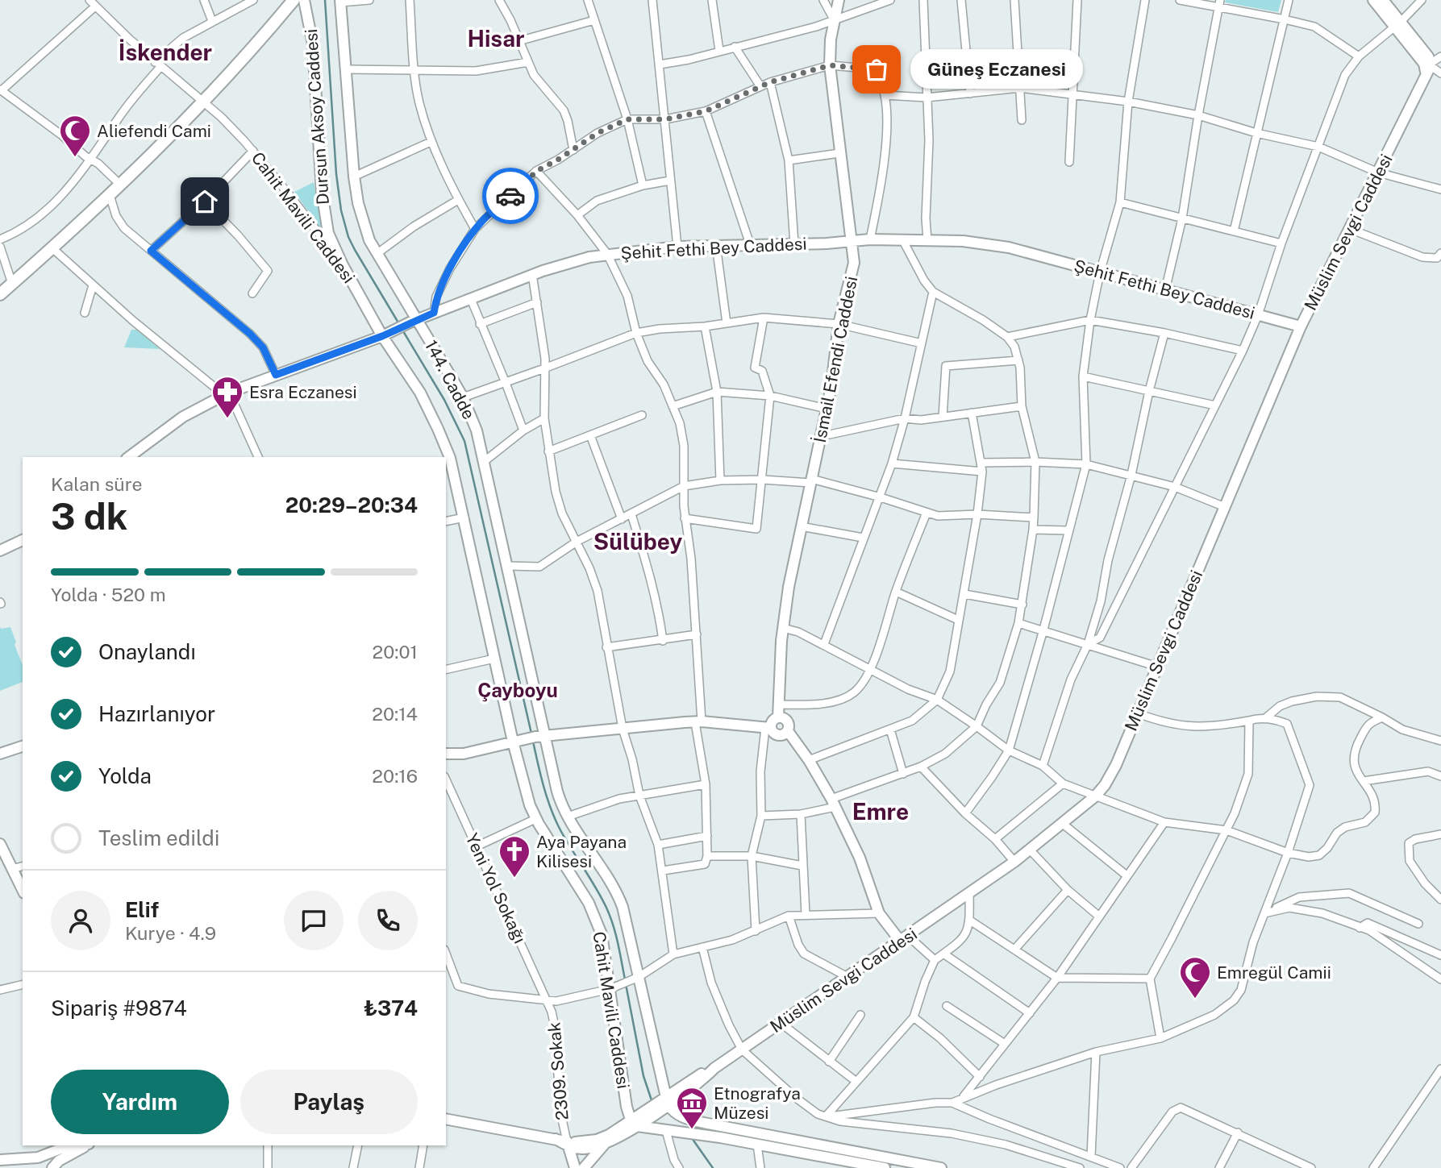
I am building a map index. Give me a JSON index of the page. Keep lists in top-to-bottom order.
{
  "streets": {
    "street": [
      "Dursun Aksoy Caddesi",
      "Cahit Mavili Caddesi",
      "Müslim Sevgi Caddesi",
      "Şehit Fethi Bey Caddesi",
      "İsmail Efendi Caddesi",
      "144. Cadde",
      "Yeni Yol Sokağı",
      "2309. Sokak"
    ]
  },
  "crossings": [
    ["Dursun Aksoy Caddesi", "Cahit Mavili Caddesi"],
    ["Cahit Mavili Caddesi", "Müslim Sevgi Caddesi"],
    ["Cahit Mavili Caddesi", "Şehit Fethi Bey Caddesi"],
    ["Müslim Sevgi Caddesi", "Şehit Fethi Bey Caddesi"],
    ["Müslim Sevgi Caddesi", "144. Cadde"],
    ["Müslim Sevgi Caddesi", "2309. Sokak"],
    ["Şehit Fethi Bey Caddesi", "İsmail Efendi Caddesi"],
    ["Şehit Fethi Bey Caddesi", "144. Cadde"],
    ["Yeni Yol Sokağı", "2309. Sokak"]
  ],
  "districts": [
    "Hisar",
    "İskender",
    "Sülübey",
    "Çayboyu",
    "Emre"
  ],
  "places": {
    "other": ["Güneş Eczanesi"],
    "mosque": ["Aliefendi Cami", "Emregül Camii"],
    "pharmacy": ["Esra Eczanesi"],
    "church": ["Aya Payana Kilisesi"],
    "museum": ["Etnografya Müzesi"]
  },
  "page": {
    "bubble": "Güneş Eczanesi",
    "heading": ["3 dk", "Kalan süre", "20:29–20:34"],
    "panel": [
      "Elif",
      "Kurye · 4.9",
      "Sipariş #9874",
      "₺374"
    ],
    "bar": "Yolda · 520 m",
    "list": [
      ["Onaylandı", "20:01"],
      ["Hazırlanıyor", "20:14"],
      ["Yolda", "20:16"],
      "Teslim edildi"
    ],
    "buttons": ["Yardım", "Paylaş"]
  }
}
